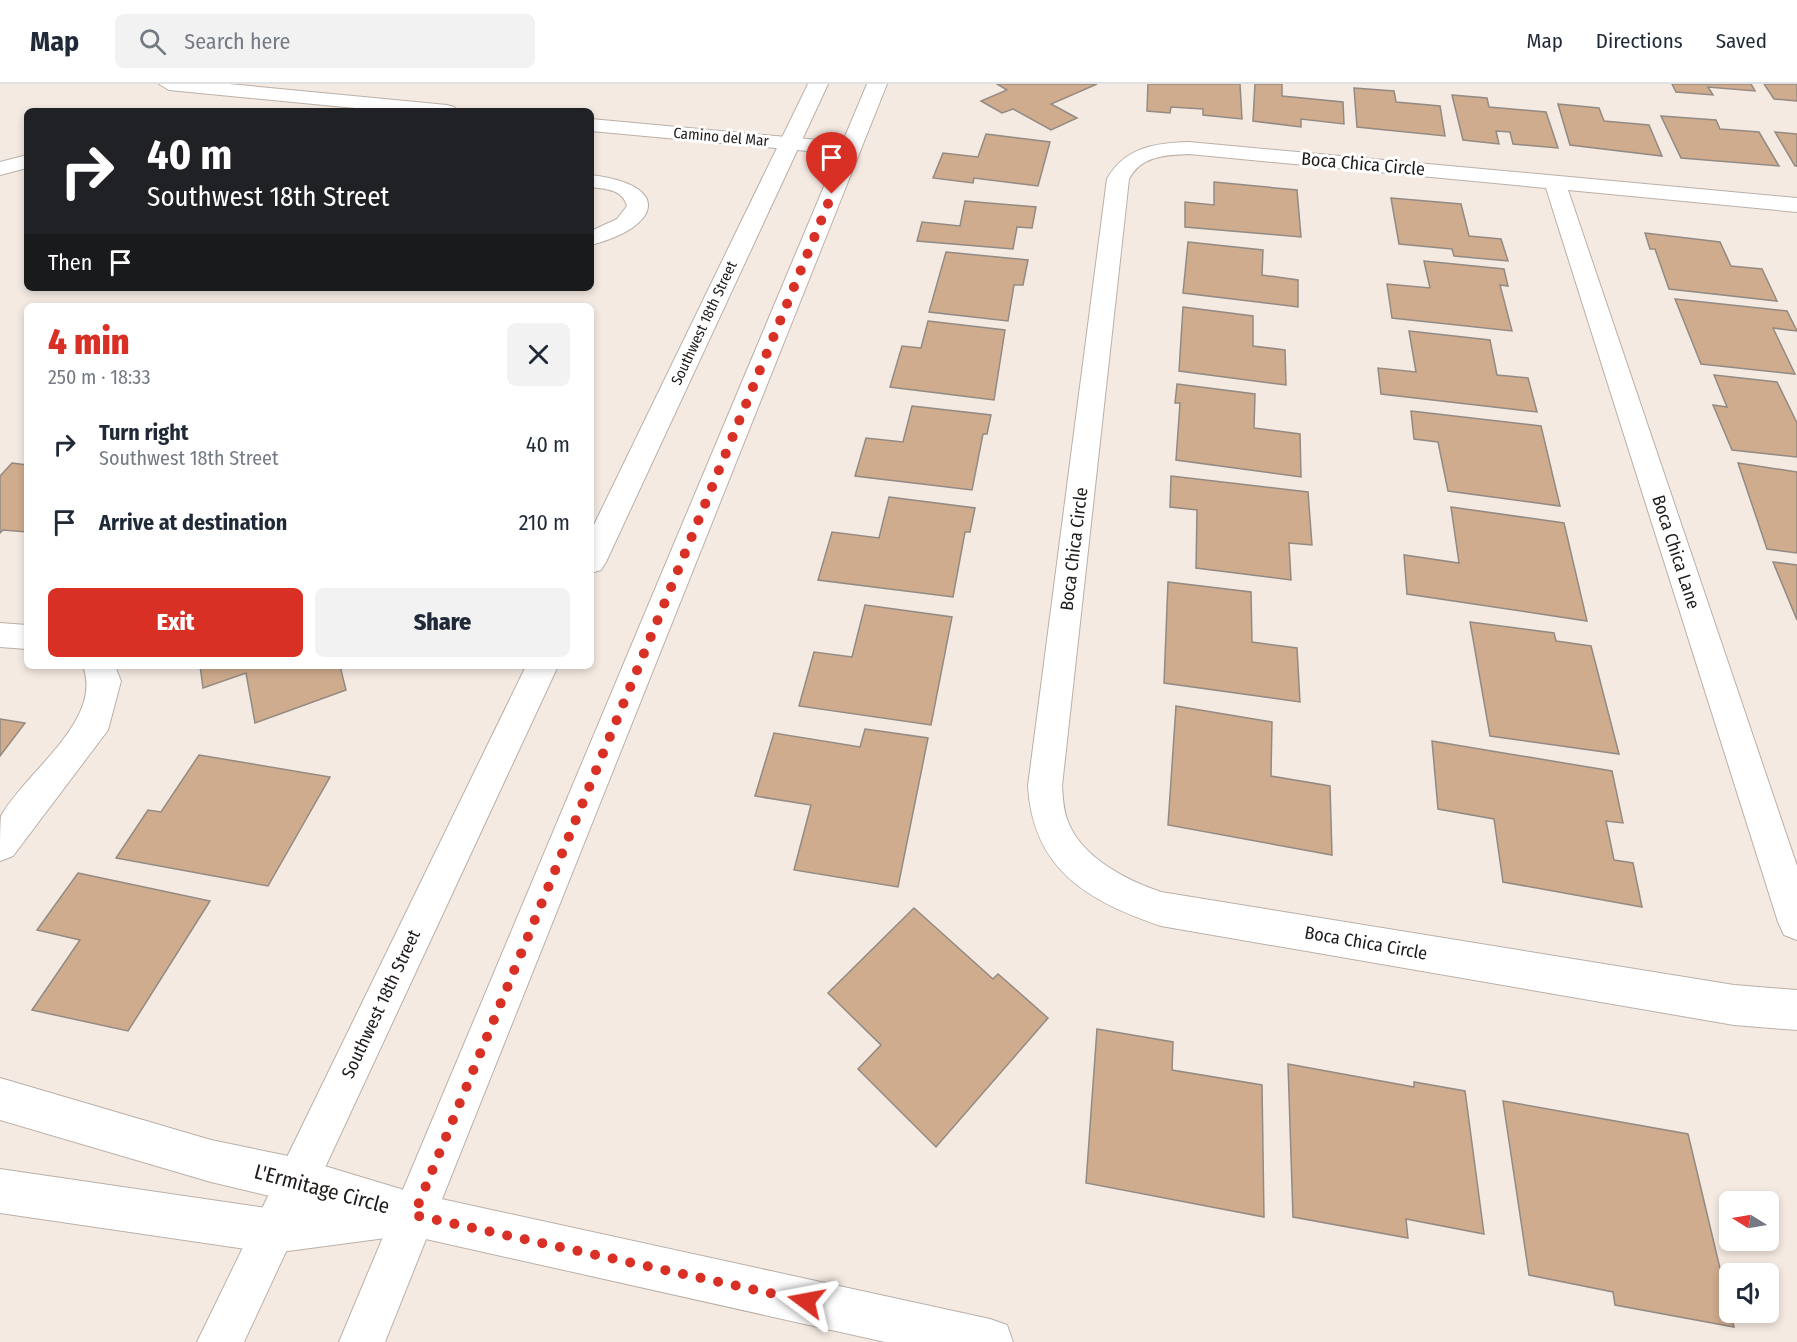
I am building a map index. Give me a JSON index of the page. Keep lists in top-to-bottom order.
{
  "streets": {
    "street": [
      "Camino del Mar",
      "Boca Chica Circle",
      "Southwest 18th Street",
      "Boca Chica Lane",
      "L'Ermitage Circle"
    ]
  },
  "crossings": [
    ["Camino del Mar", "Southwest 18th Street"],
    ["Boca Chica Circle", "Boca Chica Lane"],
    ["Southwest 18th Street", "L'Ermitage Circle"]
  ],
  "north": "left",
  "page": {
    "header": "Map",
    "search": "Search here",
    "nav": ["Map", "Directions", "Saved"],
    "turn": ["40 m", "Southwest 18th Street"],
    "then": "Then",
    "heading": ["4 min", "250 m · 18:33"],
    "list": [
      {
        "name": "Turn right",
        "note": "Southwest 18th Street",
        "value": "40 m"
      },
      {
        "name": "Arrive at destination",
        "value": "210 m"
      }
    ],
    "buttons": ["Exit", "Share"]
  }
}
